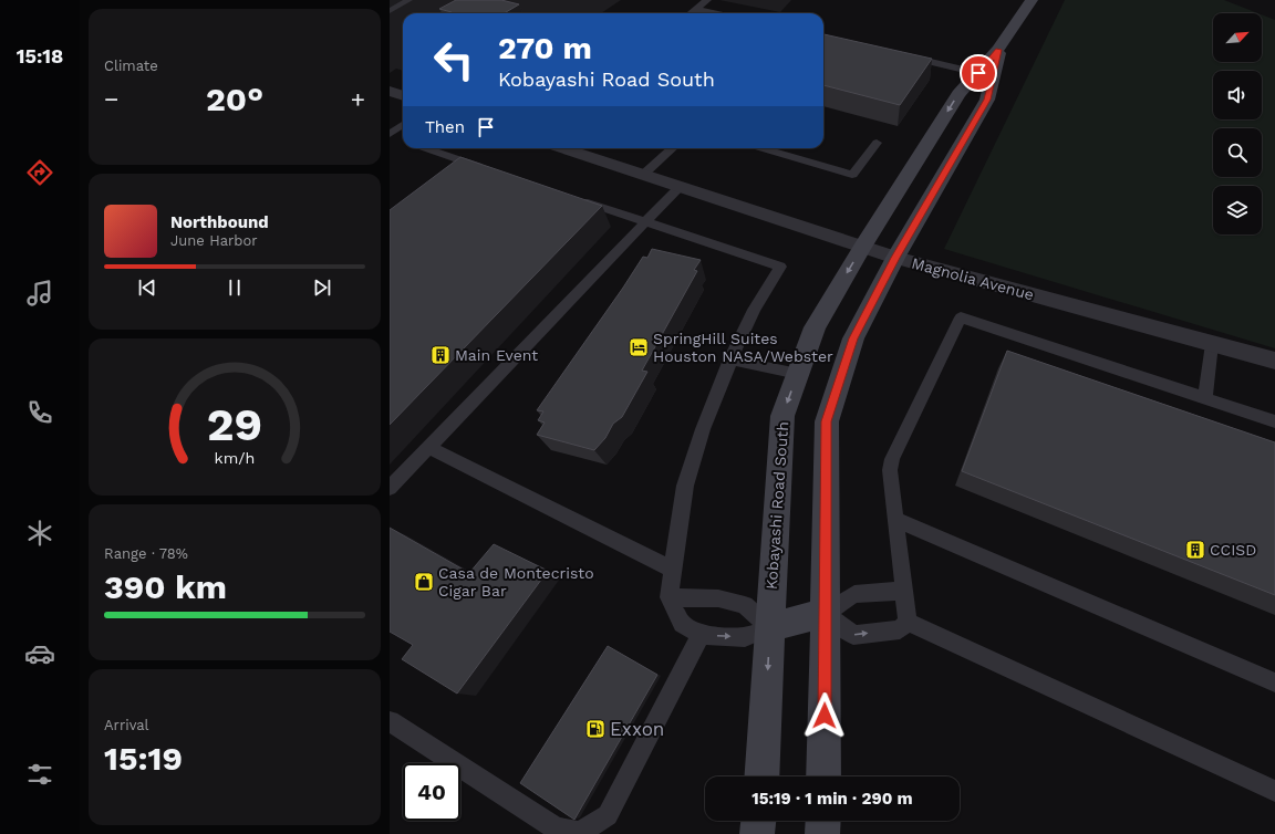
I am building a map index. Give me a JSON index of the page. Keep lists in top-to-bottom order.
{
  "streets": {
    "street": ["Magnolia Avenue", "Kobayashi Road South"]
  },
  "crossings": [
    ["Magnolia Avenue", "Kobayashi Road South"]
  ],
  "places": {
    "hotel": ["SpringHill Suites Houston NASA/Webster"],
    "building": ["Main Event", "CCISD"],
    "shop": ["Casa de Montecristo Cigar Bar"],
    "fuel station": ["Exxon"]
  },
  "north": "top right",
  "page": {
    "tabs": "15:18",
    "tile": [
      "Climate",
      ["Range · 78%", "390 km"],
      ["Arrival", "15:19"]
    ],
    "turn": ["270 m", "Kobayashi Road South"],
    "heat": ["−", "20°", "+"],
    "then": "Then",
    "song": ["Northbound", "June Harbor"],
    "limit": "40",
    "trip": "15:19 · 1 min · 290 m",
    "gauge": ["29", "km/h"]
  }
}
